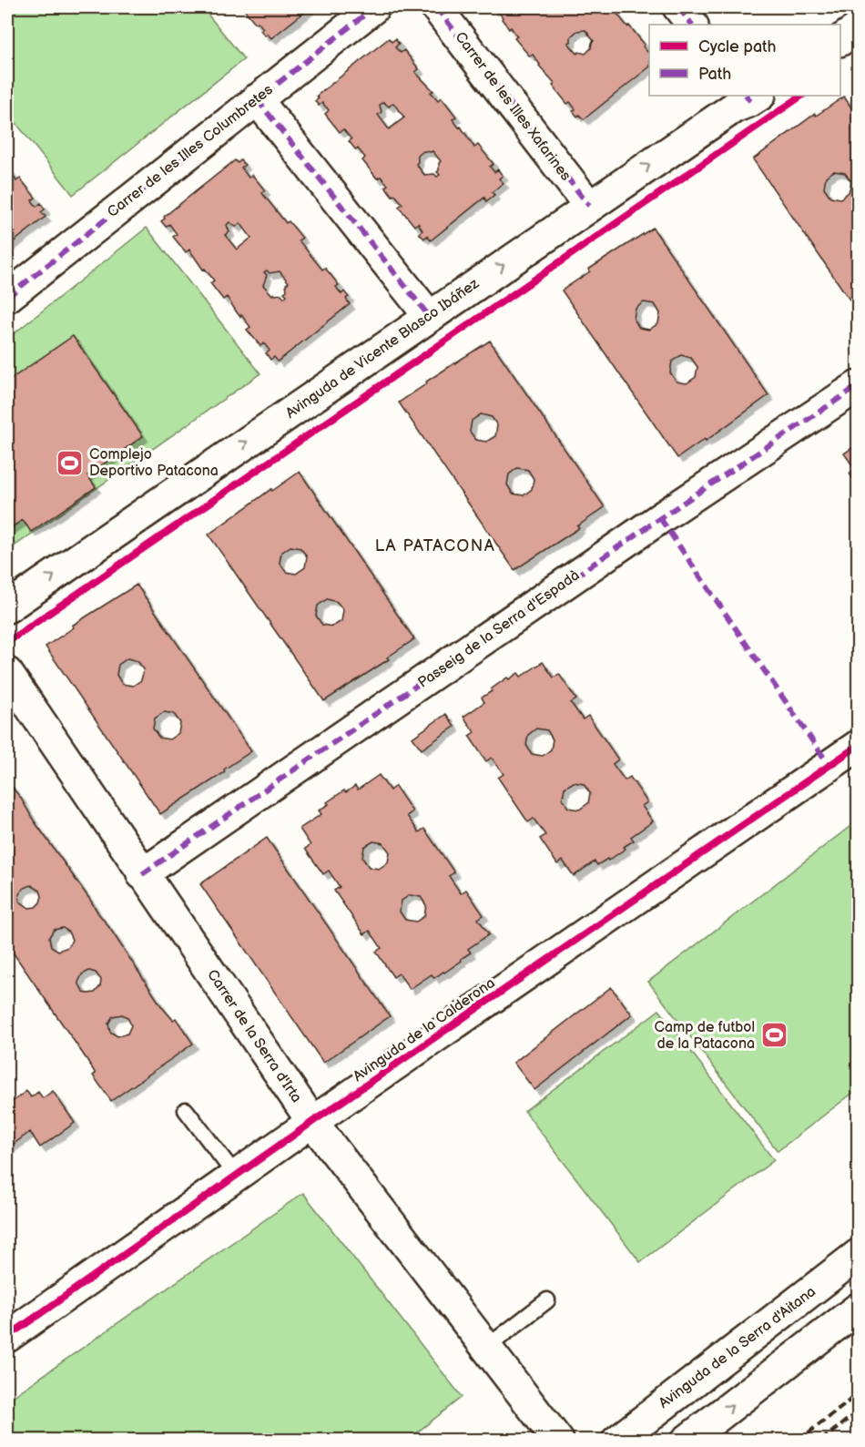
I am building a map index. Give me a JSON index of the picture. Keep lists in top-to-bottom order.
{
  "streets": {
    "street": [
      "Carrer de les Illes Xafarines",
      "Carrer de les Illes Columbretes",
      "Avinguda de Vicente Blasco Ibáñez",
      "Passeig de la Serra d'Espadà",
      "Avinguda de la Calderona",
      "Carrer de la Serra d'Irta",
      "Avinguda de la Serra d'Aitana"
    ]
  },
  "crossings": [
    ["Carrer de les Illes Xafarines", "Avinguda de Vicente Blasco Ibáñez"],
    ["Passeig de la Serra d'Espadà", "Carrer de la Serra d'Irta"],
    ["Avinguda de la Calderona", "Carrer de la Serra d'Irta"]
  ],
  "one_way": ["Avinguda de Vicente Blasco Ibáñez"],
  "districts": ["LA PATACONA"],
  "places": {
    "sports": ["Complejo Deportivo Patacona", "Camp de futbol de la Patacona"]
  },
  "legend": ["Cycle path", "Path"]
}
